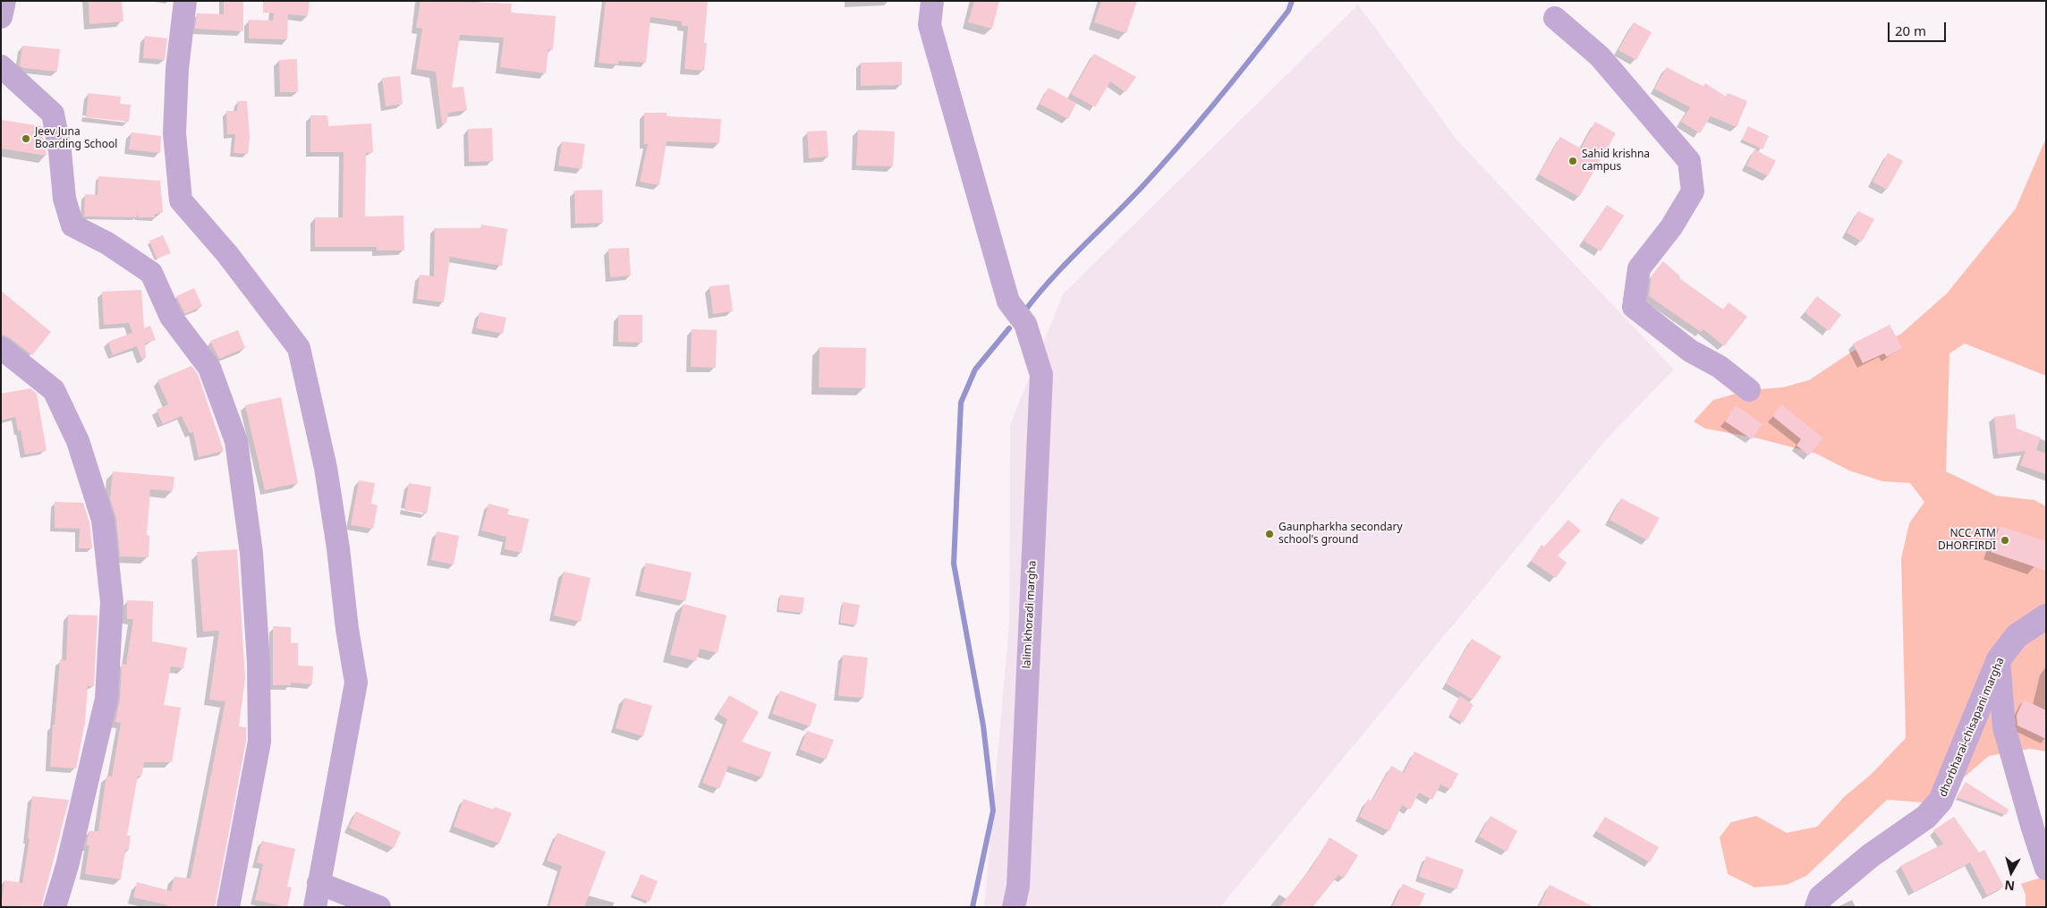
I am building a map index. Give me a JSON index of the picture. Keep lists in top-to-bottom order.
{
  "streets": {
    "street": ["lalim khoradi margha", "dhorbharai-chisapani margha"]
  },
  "places": [
    "Jeev Juna Boarding School",
    "Sahid krishna campus",
    "Gaunpharkha secondary school's ground",
    "NCC ATM DHORFIRDI"
  ],
  "scale_bar": "20 m",
  "north": "bottom"
}
